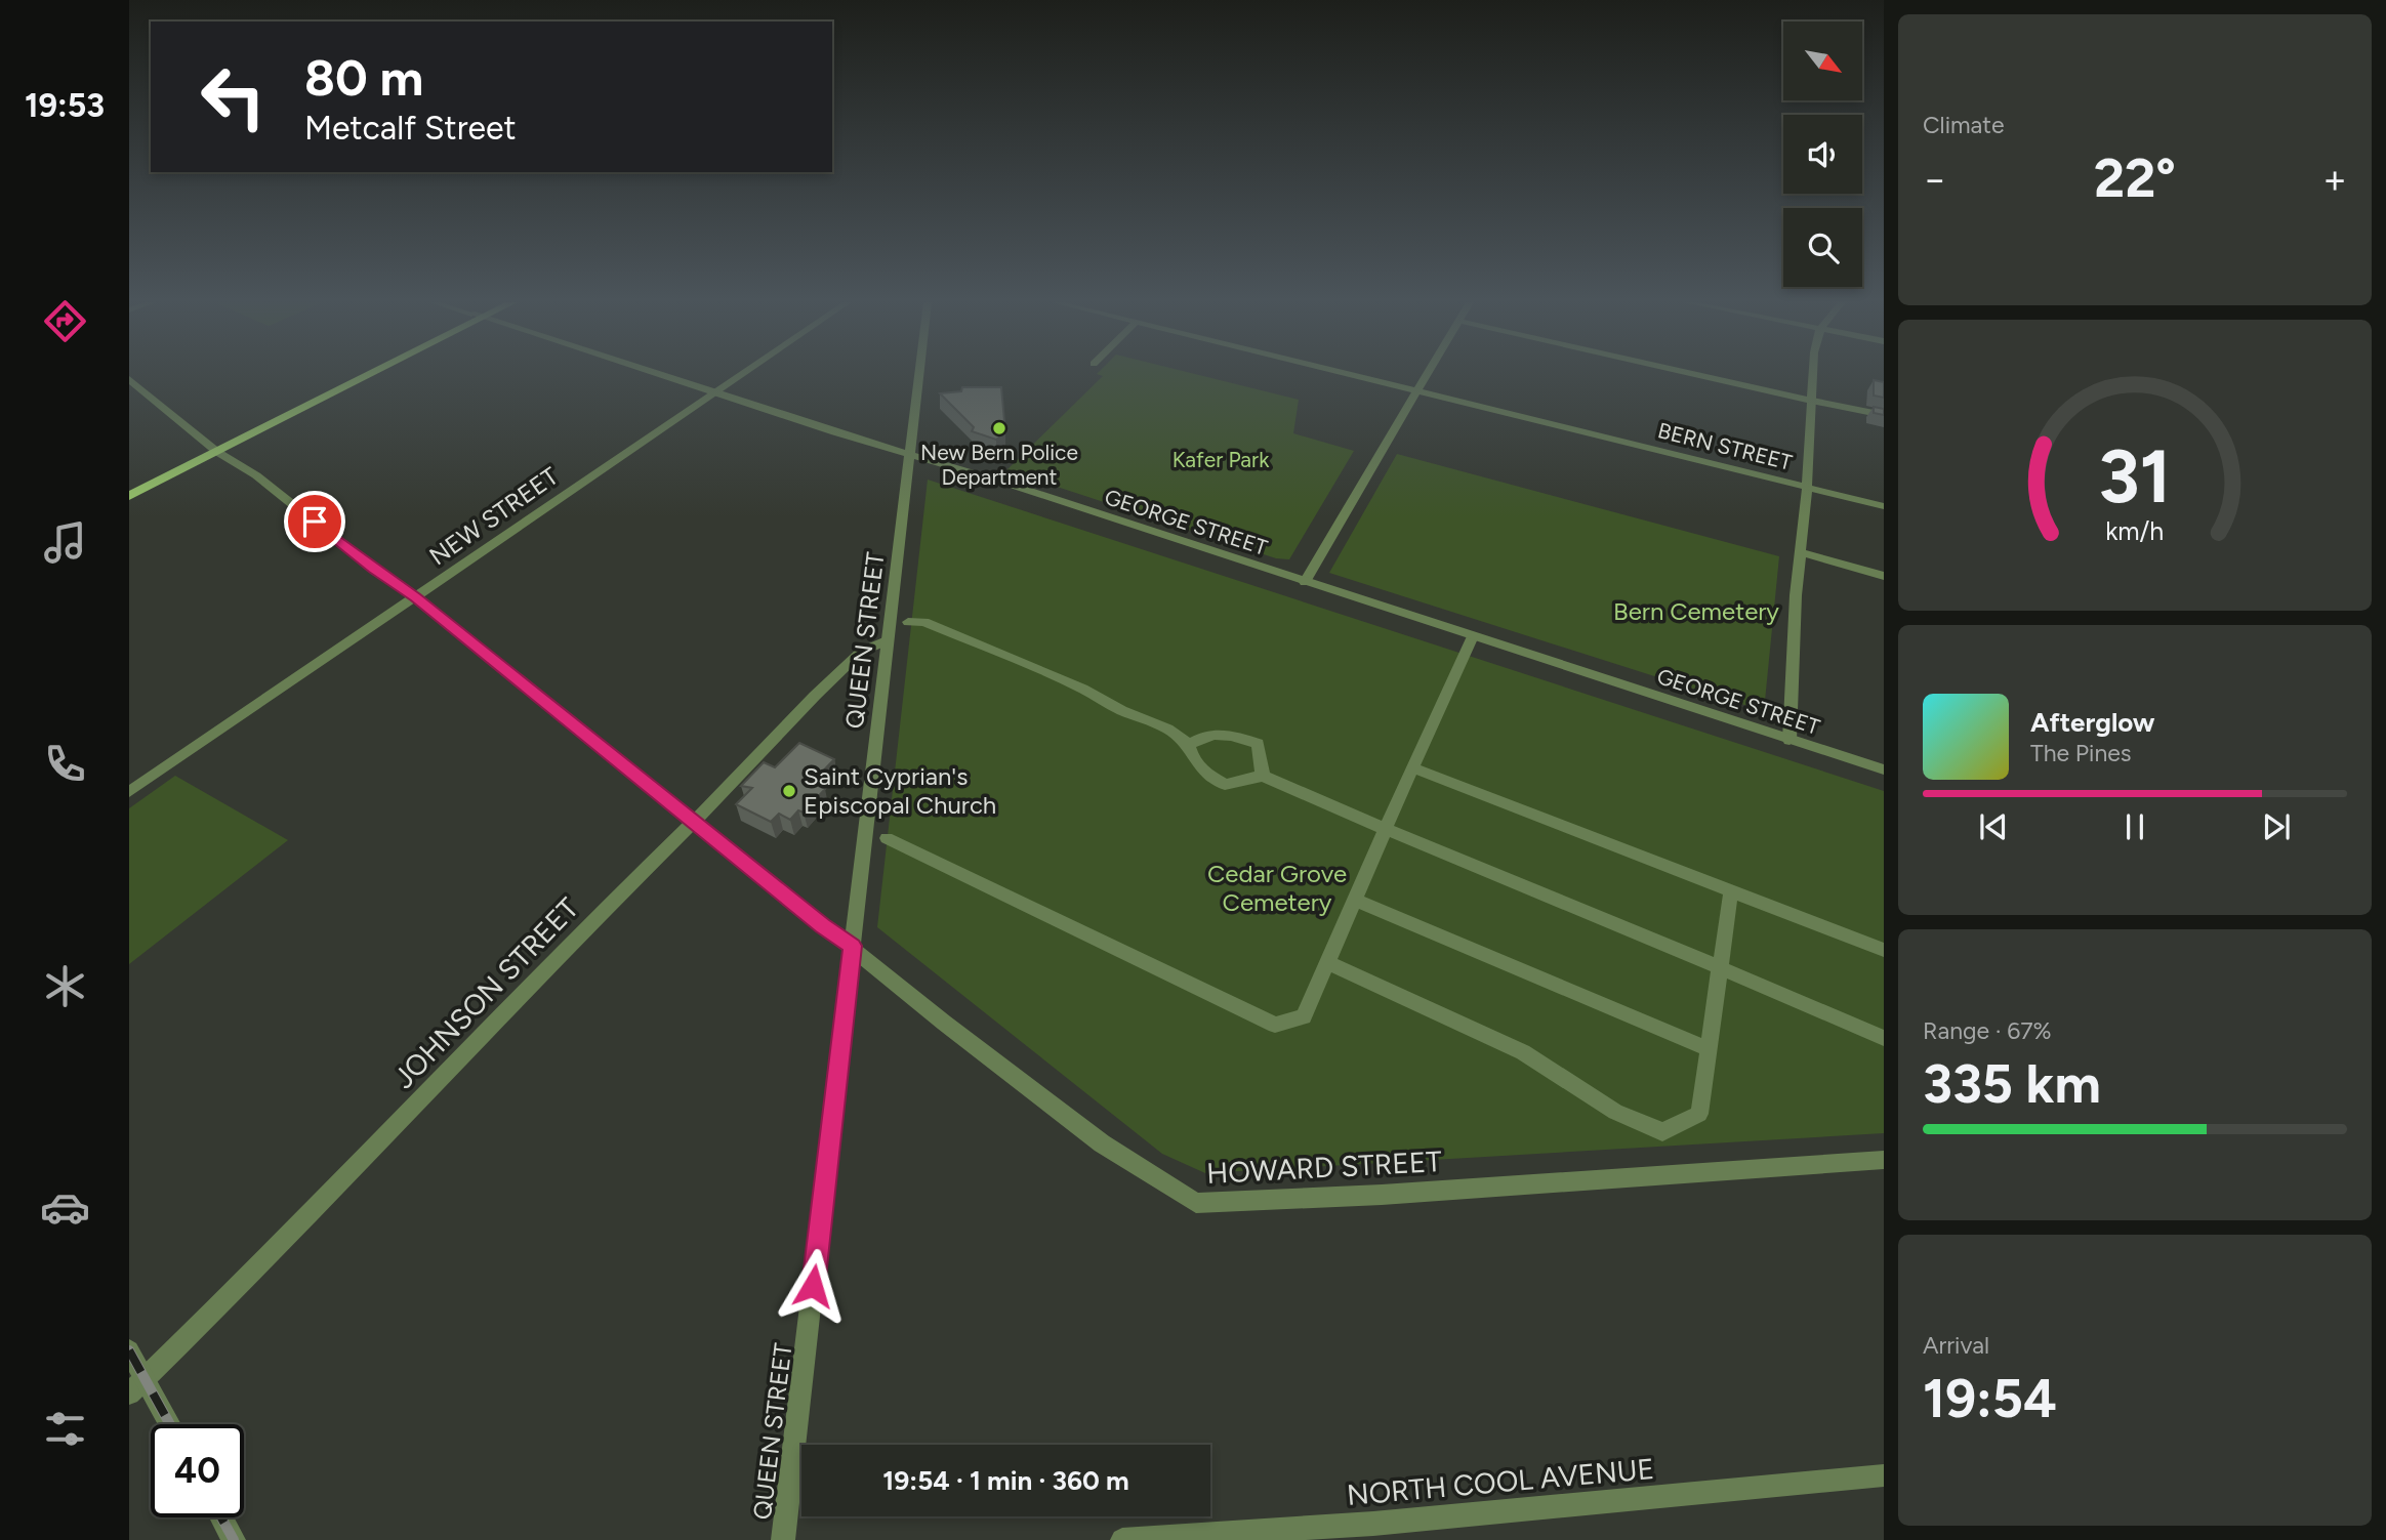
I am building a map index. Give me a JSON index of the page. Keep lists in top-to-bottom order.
{
  "streets": {
    "street": [
      "BERN STREET",
      "NEW STREET",
      "GEORGE STREET",
      "QUEEN STREET",
      "JOHNSON STREET",
      "HOWARD STREET",
      "NORTH COOL AVENUE"
    ]
  },
  "crossings": [
    ["NEW STREET", "GEORGE STREET"],
    ["NEW STREET", "HOWARD STREET"],
    ["GEORGE STREET", "QUEEN STREET"],
    ["QUEEN STREET", "JOHNSON STREET"],
    ["QUEEN STREET", "HOWARD STREET"],
    ["JOHNSON STREET", "HOWARD STREET"]
  ],
  "parks": ["Kafer Park", "Bern Cemetery", "Cedar Grove Cemetery"],
  "places": ["New Bern Police Department", "Saint Cyprian's Episcopal Church"],
  "north": "bottom right",
  "page": {
    "tabs": "19:53",
    "tile": [
      "Climate",
      ["Range · 67%", "335 km"],
      ["Arrival", "19:54"]
    ],
    "turn": ["80 m", "Metcalf Street"],
    "heat": ["−", "22°", "+"],
    "song": ["Afterglow", "The Pines"],
    "limit": "40",
    "trip": "19:54 · 1 min · 360 m",
    "gauge": ["31", "km/h"]
  }
}
